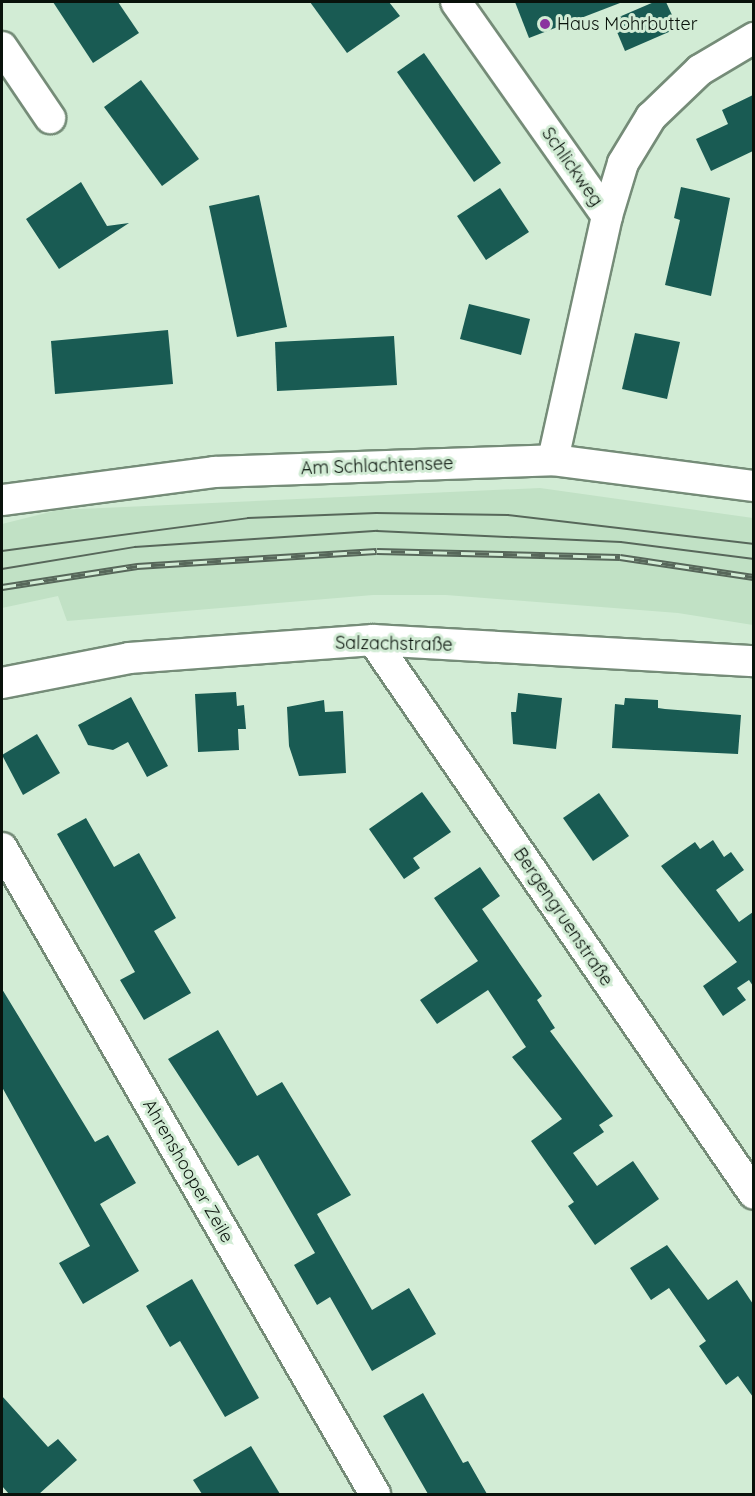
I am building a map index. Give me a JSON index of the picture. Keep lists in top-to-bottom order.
{
  "streets": {
    "street": [
      "Schlickweg",
      "Am Schlachtensee",
      "Salzachstraße",
      "Bergengruenstraße",
      "Ahrenshooper Zeile"
    ]
  },
  "crossings": [
    ["Schlickweg", "Am Schlachtensee"],
    ["Salzachstraße", "Bergengruenstraße"]
  ],
  "places": ["Haus Mohrbutter"]
}
